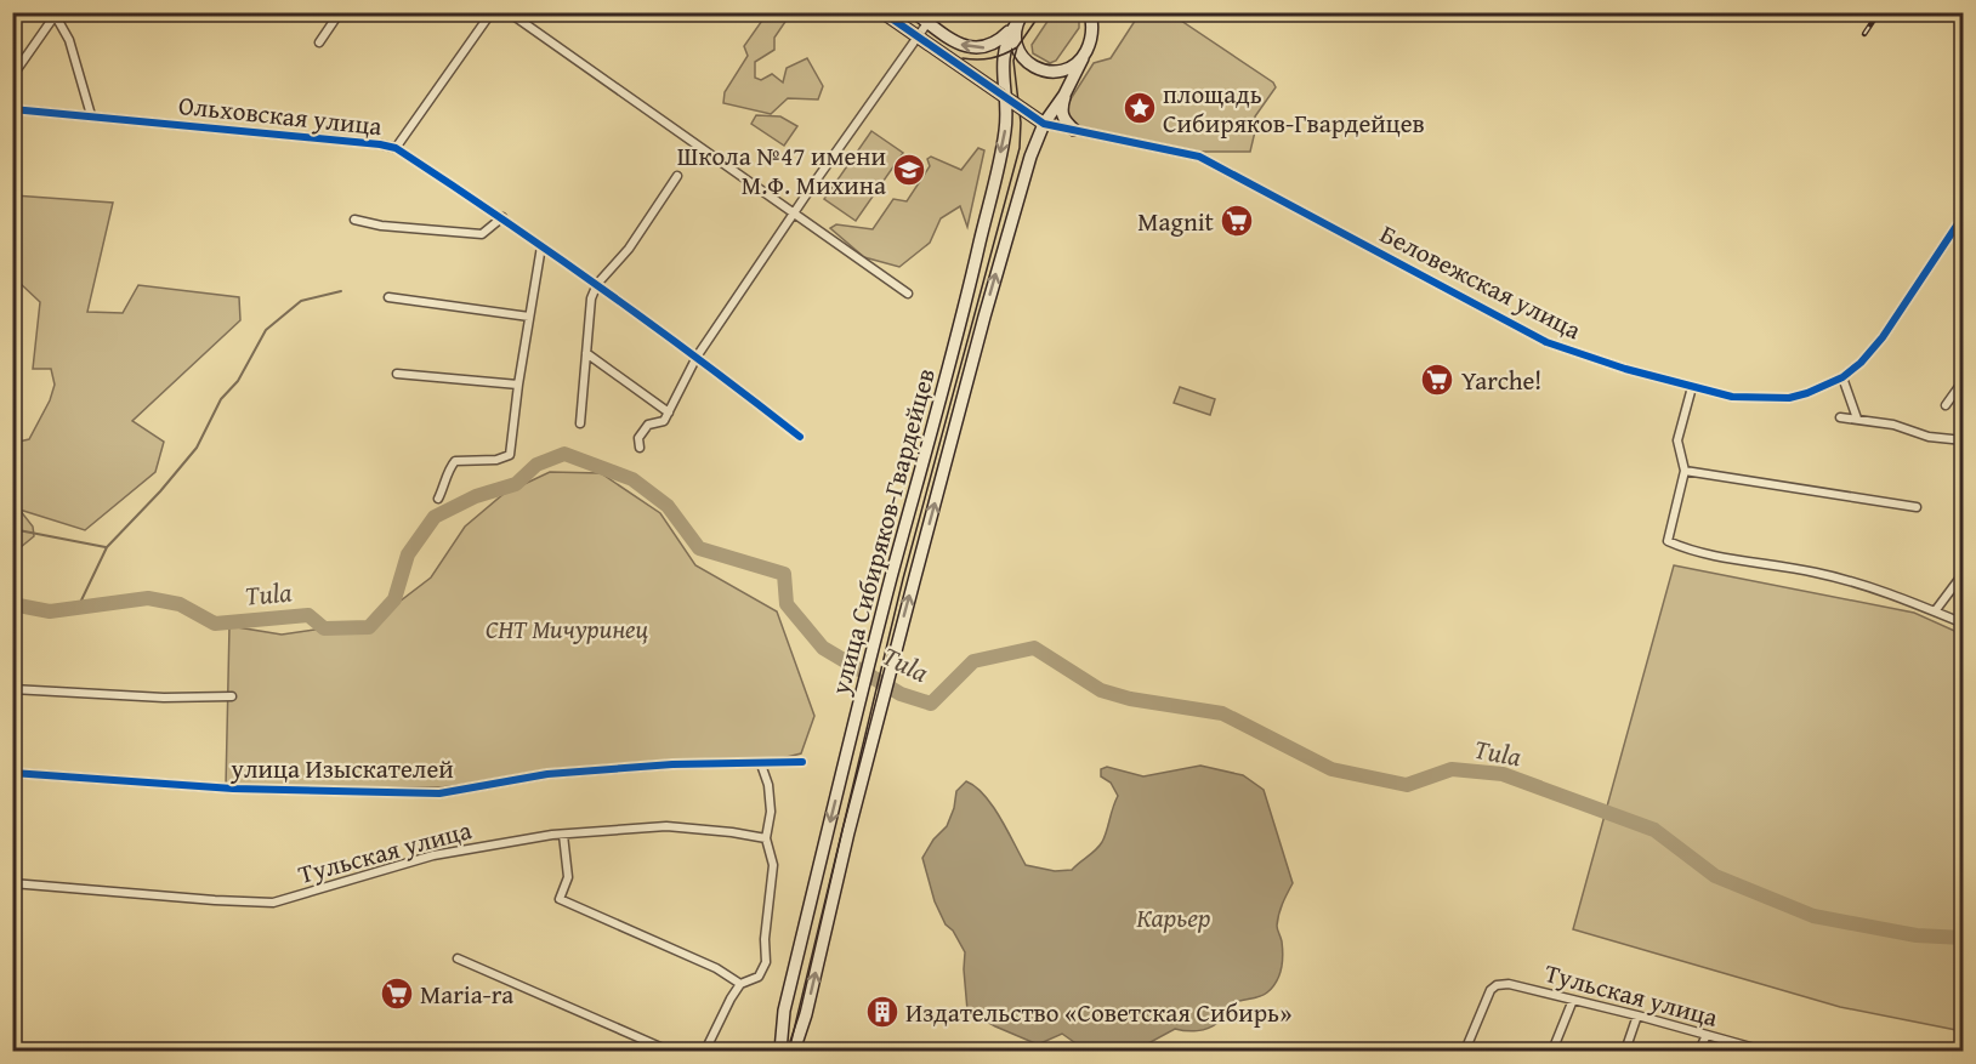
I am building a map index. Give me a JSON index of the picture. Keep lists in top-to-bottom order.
{
  "streets": {
    "main road": ["улица Сибиряков-Гвардейцев"],
    "street": [
      "Ольховская улица",
      "Беловежская улица",
      "улица Изыскателей",
      "Тульская улица"
    ]
  },
  "crossings": [
    ["Беловежская улица", "улица Сибиряков-Гвардейцев"]
  ],
  "water": ["Tula", "Карьер"],
  "parks": ["СНТ Мичуринец"],
  "places": {
    "place": ["площадь Сибиряков-Гвардейцев"],
    "school or university": ["Школа №47 имени М.Ф. Михина"],
    "supermarket": ["Magnit", "Yarche!", "Maria-ra"],
    "building": ["Издательство «Советская Сибирь»"]
  }
}
